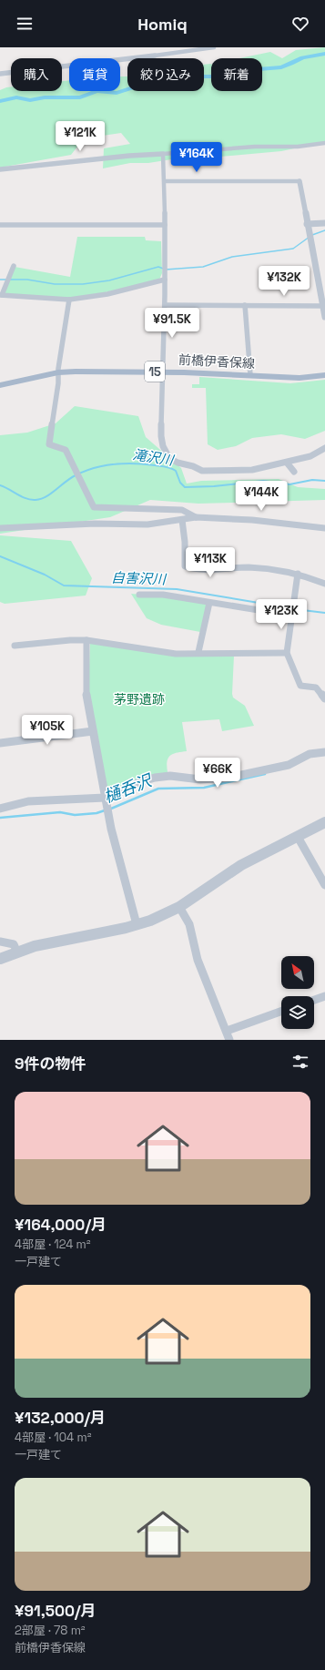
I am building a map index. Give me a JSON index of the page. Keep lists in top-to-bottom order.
{
  "streets": {
    "main road": ["前橋伊香保線", "15"]
  },
  "water": ["滝沢川", "自害沢川", "樋呑沢"],
  "parks": ["茅野遺跡"],
  "north": "top left",
  "page": {
    "header": "Homiq",
    "chip": [
      "購入",
      "賃貸",
      "絞り込み",
      "新着"
    ],
    "price": [
      "¥121K",
      "¥164K",
      "¥132K",
      "¥91.5K",
      "¥144K",
      "¥113K",
      "¥123K",
      "¥105K",
      "¥66K"
    ],
    "heading": "9件の物件",
    "list": [
      {
        "name": "¥164,000/月",
        "note": "4部屋 · 124 m² · 一戸建て"
      },
      {
        "name": "¥132,000/月",
        "note": "4部屋 · 104 m² · 一戸建て"
      },
      {
        "name": "¥91,500/月",
        "note": "2部屋 · 78 m² · 前橋伊香保線"
      }
    ]
  }
}
